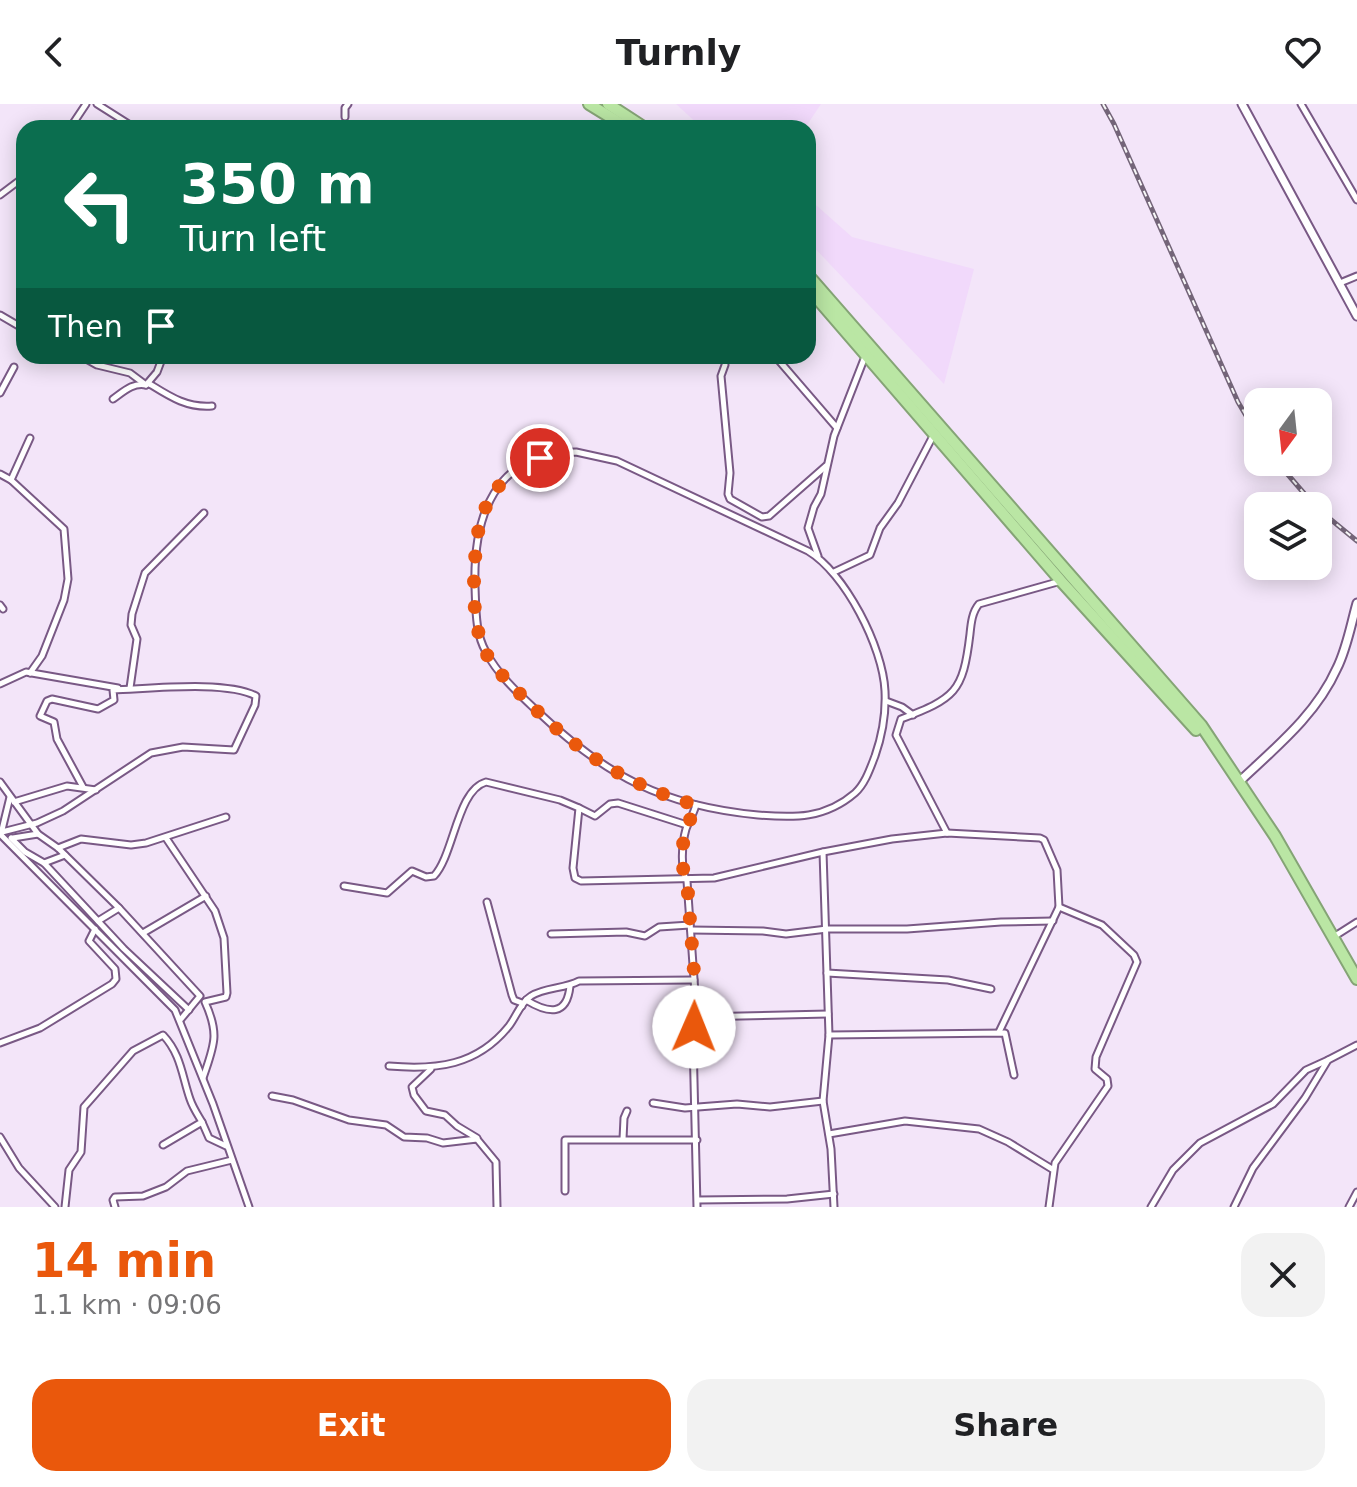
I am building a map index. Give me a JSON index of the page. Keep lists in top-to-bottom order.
{
  "north": "bottom",
  "page": {
    "header": "Turnly",
    "turn": ["350 m", "Turn left"],
    "then": "Then",
    "heading": ["14 min", "1.1 km · 09:06"],
    "buttons": ["Exit", "Share"]
  }
}
